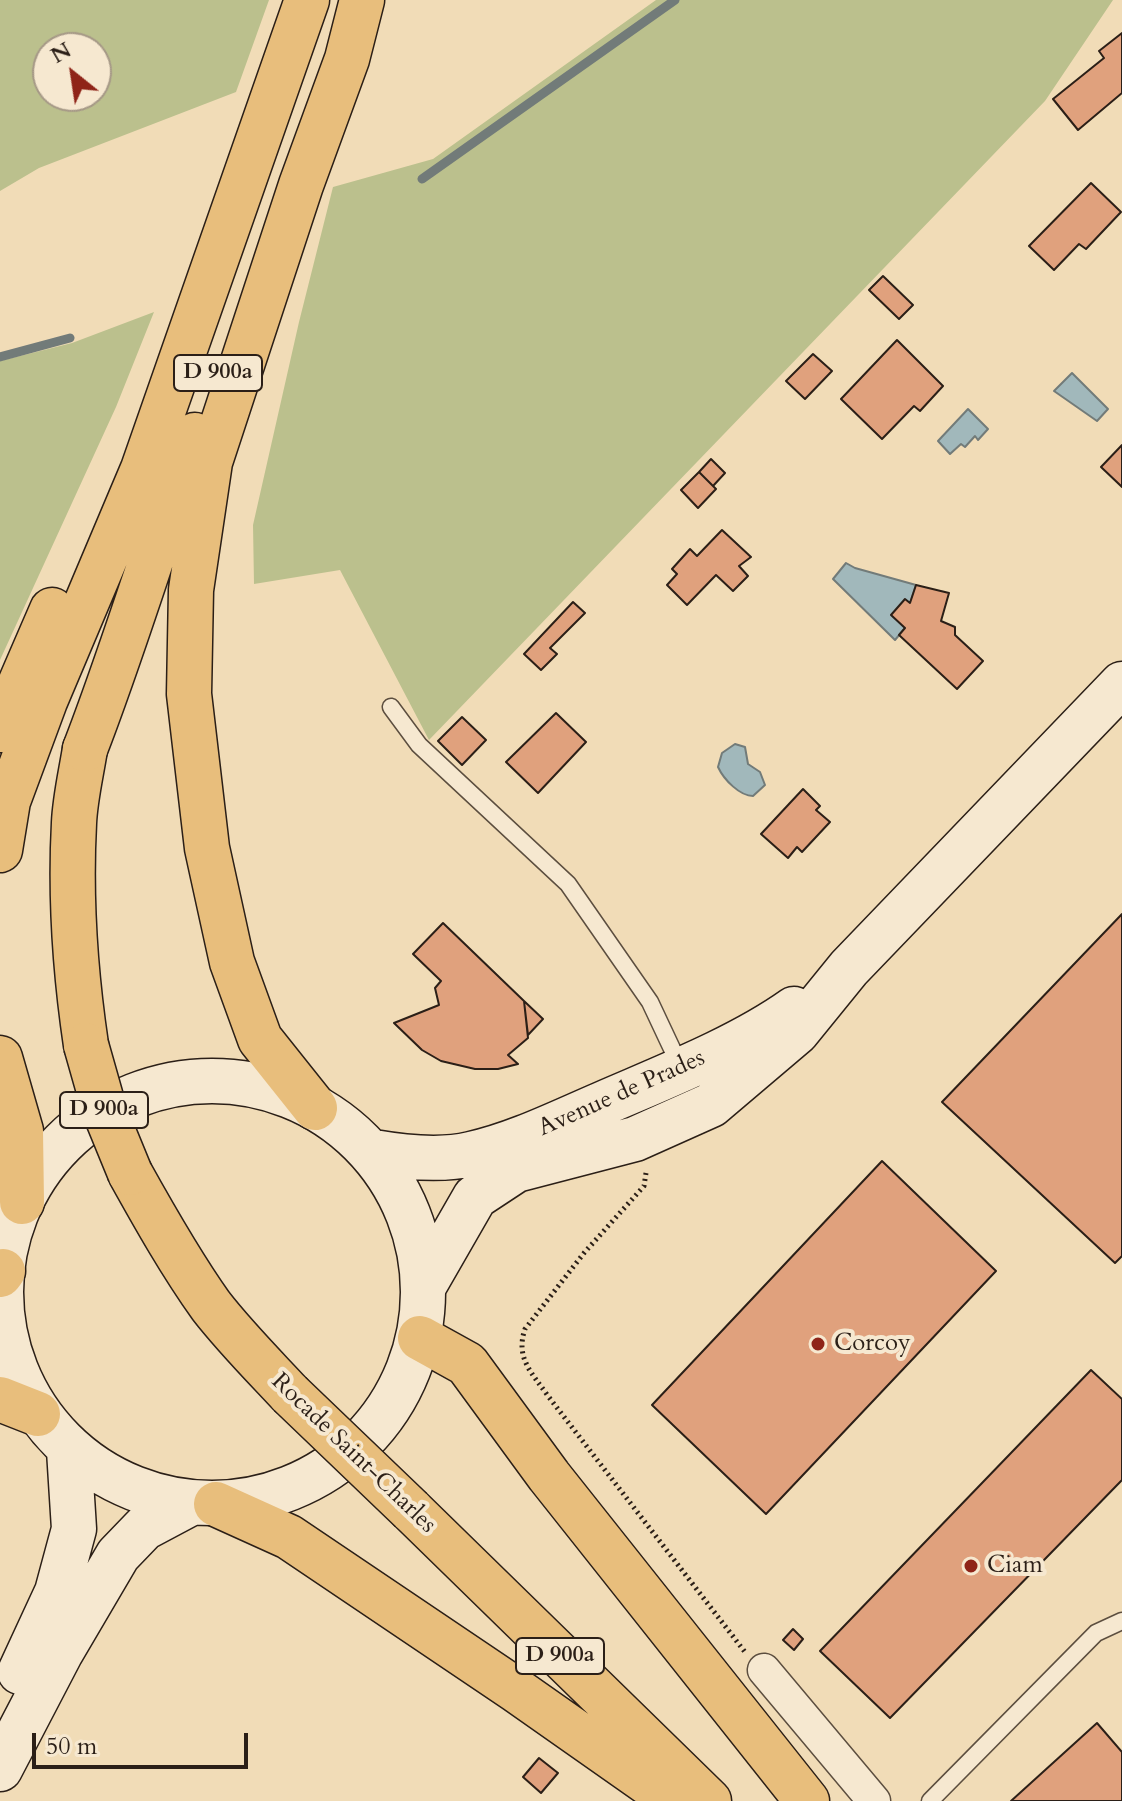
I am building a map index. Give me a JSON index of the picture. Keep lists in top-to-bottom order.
{
  "streets": {
    "main road": ["D 900a", "Avenue de Prades", "Rocade Saint-Charles"]
  },
  "crossings": [
    ["D 900a", "Rocade Saint-Charles"]
  ],
  "places": ["Corcoy", "Ciam"],
  "scale_bar": "50 m",
  "north": "top left"
}
